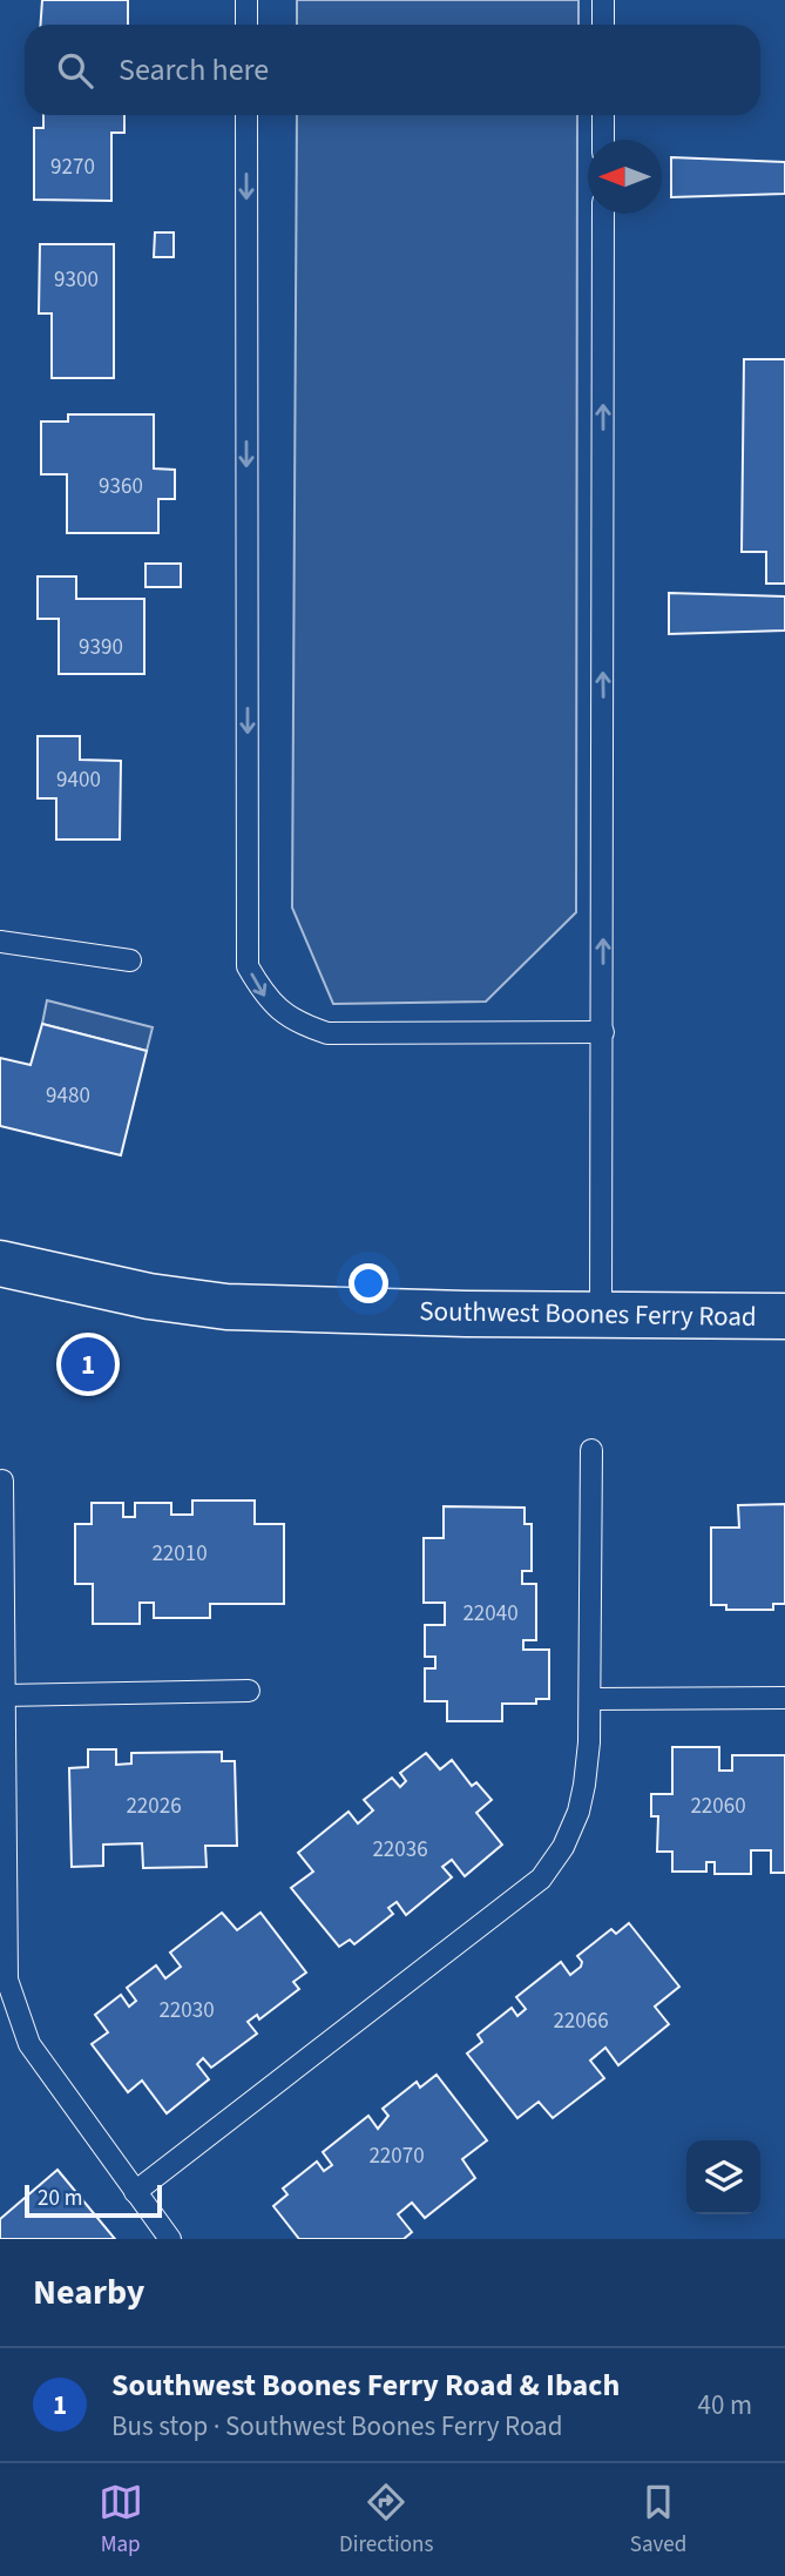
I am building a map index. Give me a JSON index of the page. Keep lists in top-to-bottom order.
{
  "streets": {
    "main road": ["Southwest Boones Ferry Road"]
  },
  "house_numbers": [
    "9270",
    "9300",
    "9360",
    "9390",
    "9400",
    "9480",
    "22010",
    "22040",
    "22026",
    "22060",
    "22036",
    "22030",
    "22066",
    "22070"
  ],
  "scale_bar": "20 m",
  "north": "left",
  "page": {
    "search": "Search here",
    "pins": "1",
    "scale": "20 m",
    "heading": "Nearby",
    "list": [
      {
        "mark": "1",
        "name": "Southwest Boones Ferry Road & Ibach",
        "note": "Bus stop · Southwest Boones Ferry Road",
        "value": "40 m"
      }
    ],
    "nav": ["Map", "Directions", "Saved"]
  }
}
